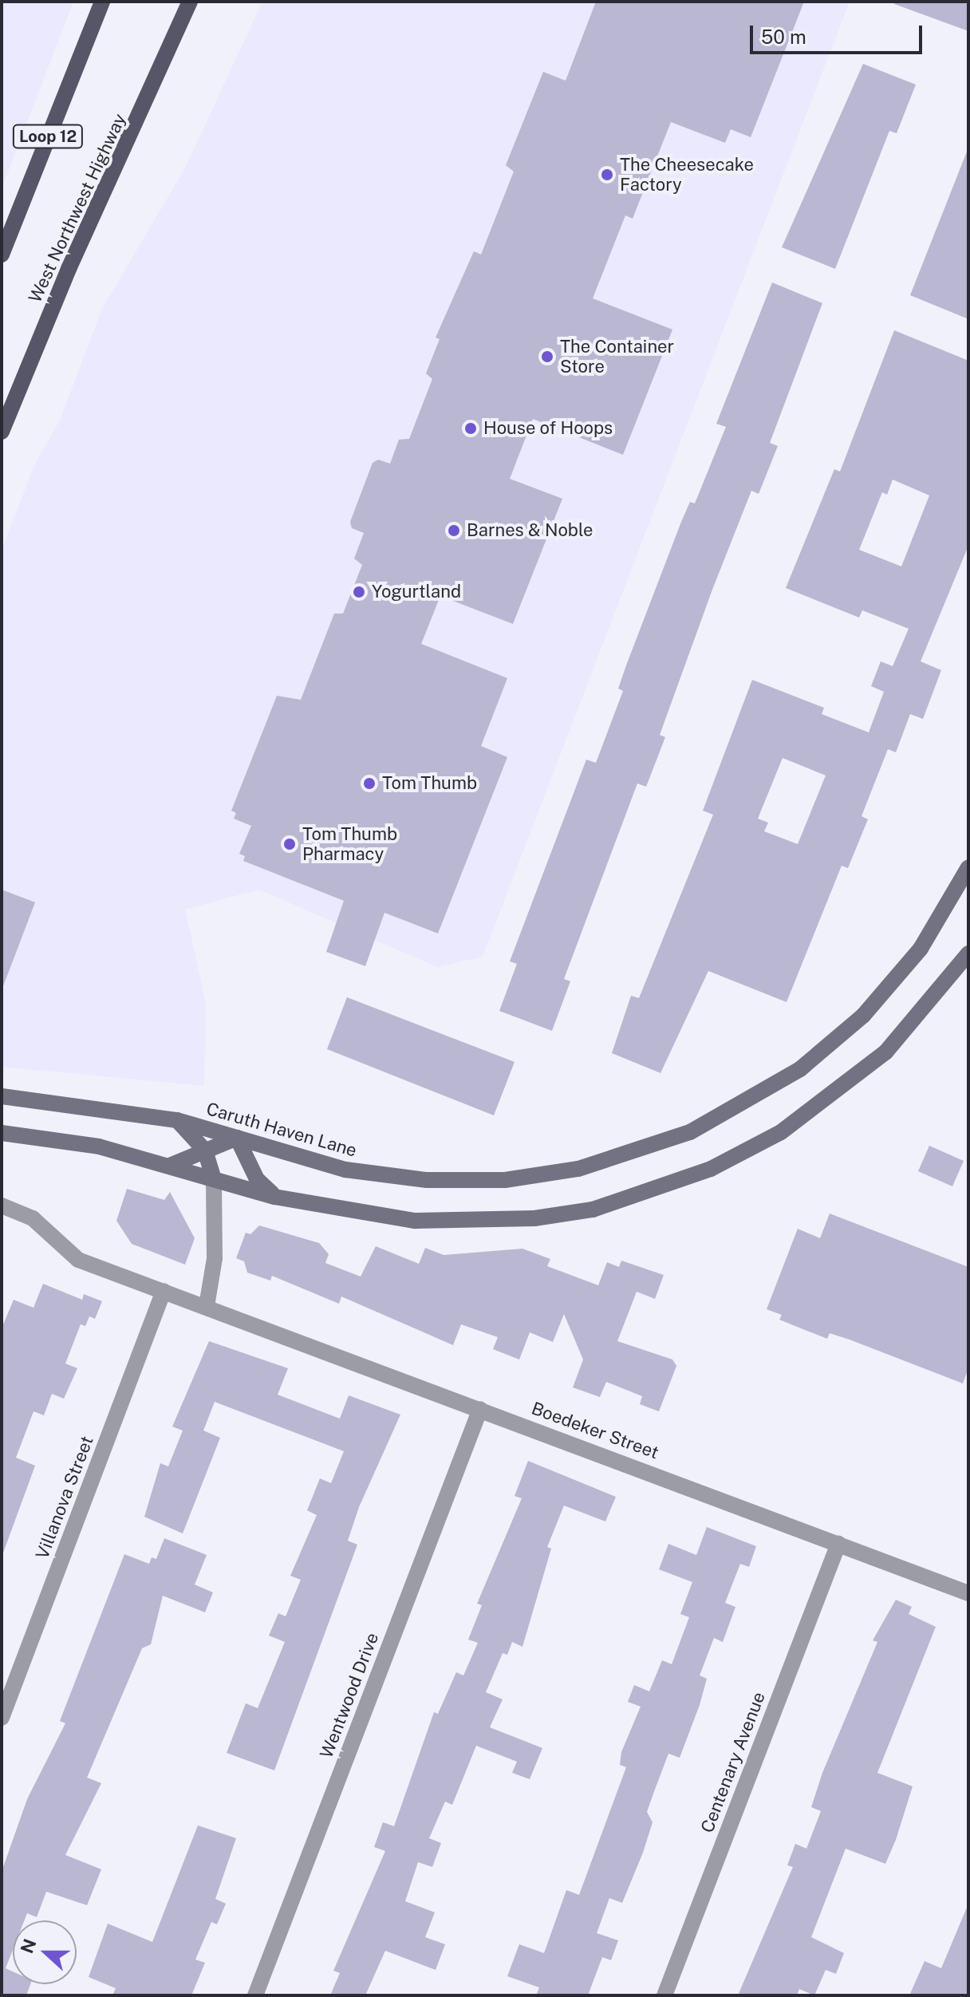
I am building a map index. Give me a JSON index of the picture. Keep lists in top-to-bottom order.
{
  "streets": {
    "main road": ["Loop 12", "West Northwest Highway", "Caruth Haven Lane"],
    "street": [
      "Boedeker Street",
      "Villanova Street",
      "Wentwood Drive",
      "Centenary Avenue"
    ]
  },
  "crossings": [
    ["Boedeker Street", "Villanova Street"],
    ["Boedeker Street", "Wentwood Drive"],
    ["Boedeker Street", "Centenary Avenue"]
  ],
  "places": [
    "The Cheesecake Factory",
    "The Container Store",
    "House of Hoops",
    "Barnes & Noble",
    "Yogurtland",
    "Tom Thumb",
    "Tom Thumb Pharmacy"
  ],
  "scale_bar": "50 m",
  "north": "left"
}
